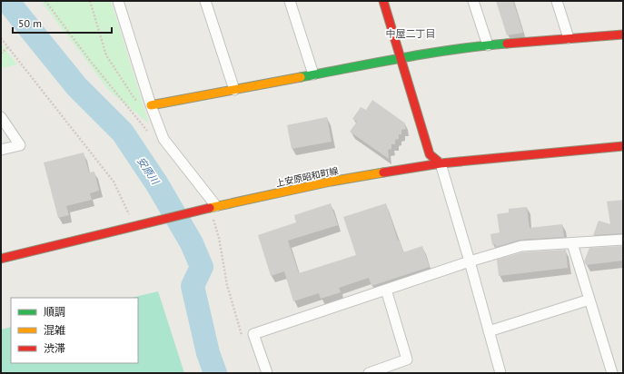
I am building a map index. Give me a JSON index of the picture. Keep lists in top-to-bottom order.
{
  "streets": {
    "street": ["上安原昭和町線"]
  },
  "districts": ["中屋二丁目"],
  "water": ["安原川"],
  "legend": ["順調", "混雑", "渋滞"],
  "scale_bar": "50 m"
}
